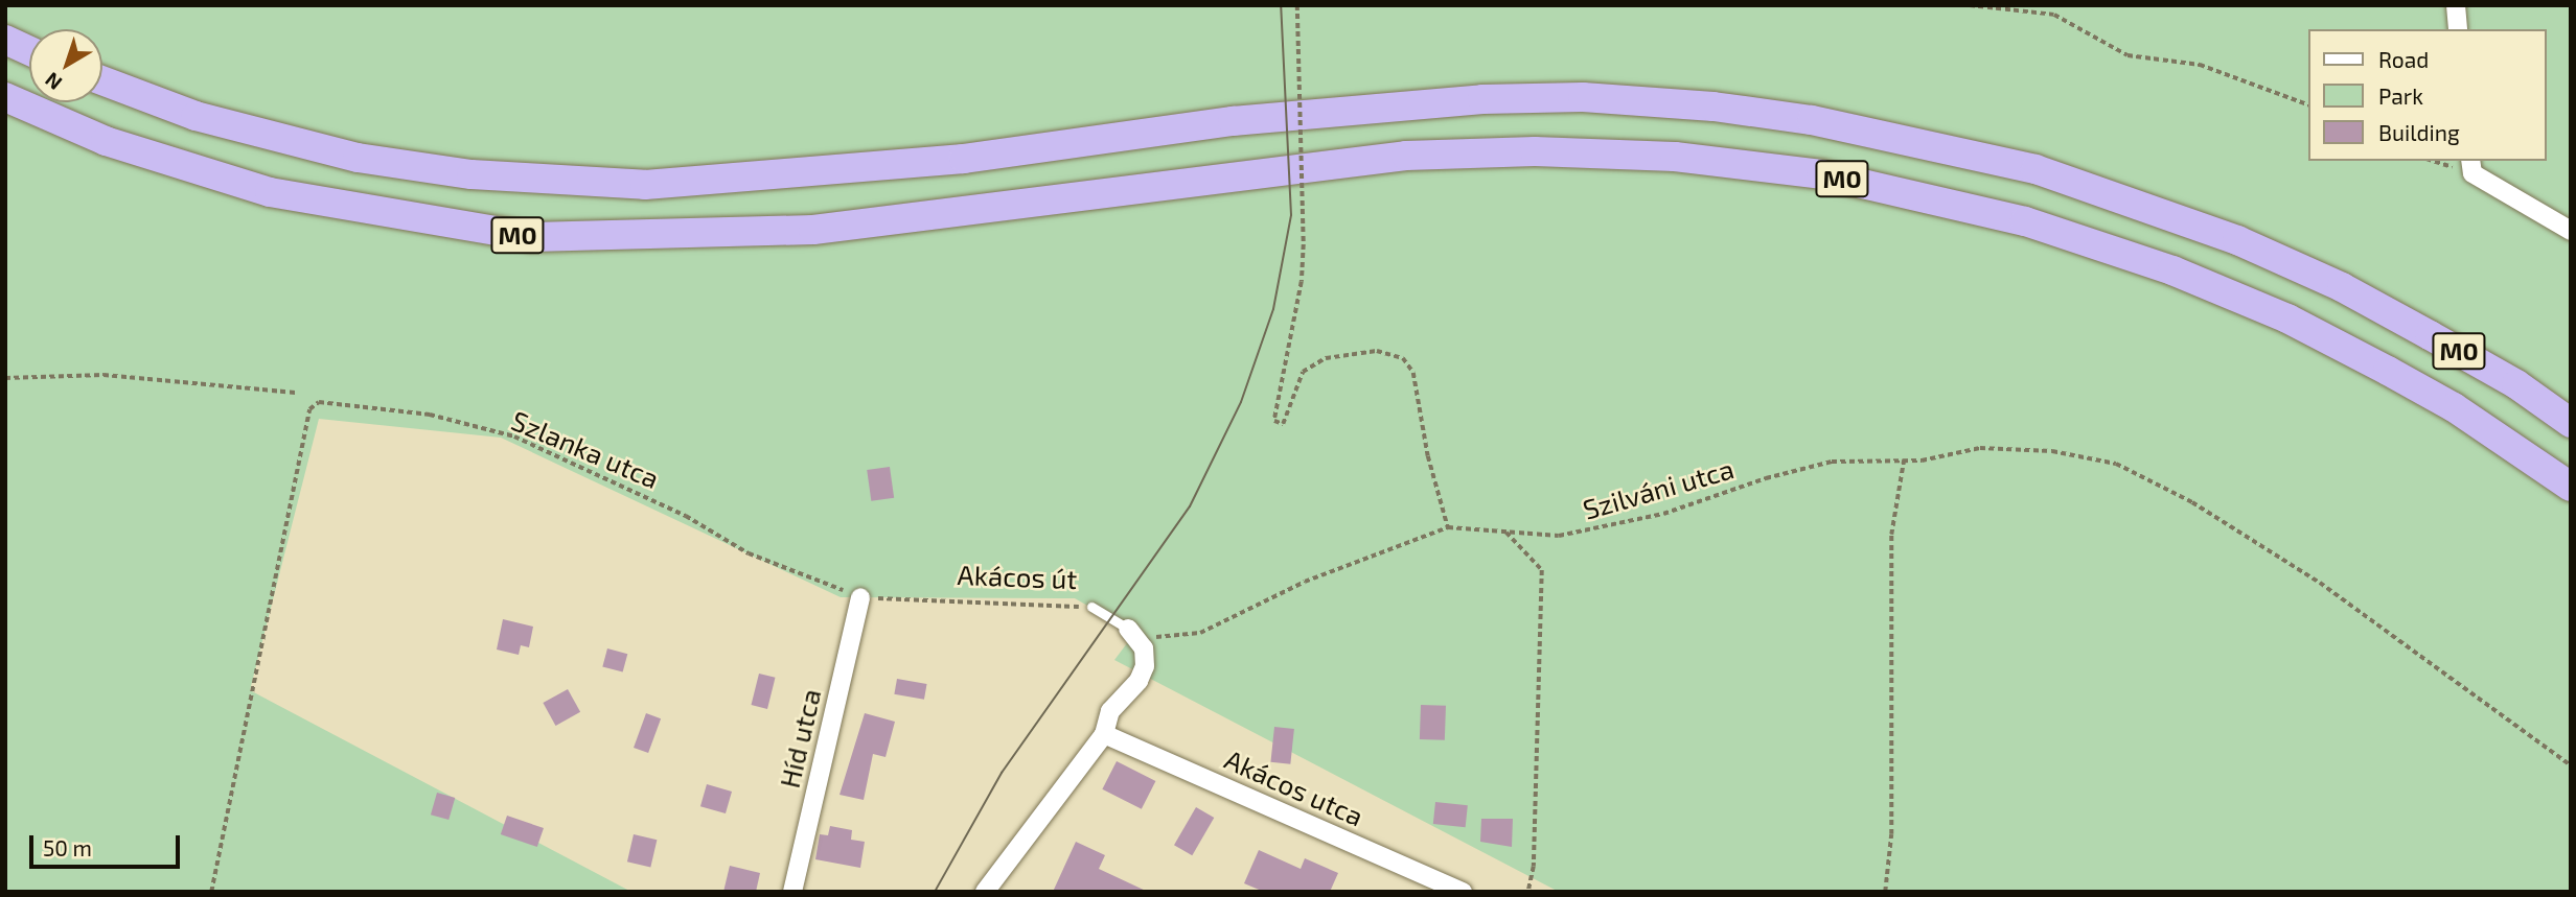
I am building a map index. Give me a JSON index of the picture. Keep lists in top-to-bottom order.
{
  "streets": {
    "highway": ["M0"],
    "street": ["Híd utca", "Akácos utca"],
    "lane": ["Akácos út"],
    "path": ["Szlanka utca", "Szilváni utca"]
  },
  "crossings": [
    ["Szlanka utca", "Akácos út"],
    ["Szlanka utca", "Híd utca"],
    ["Szilváni utca", "Akácos út"],
    ["Akácos út", "Híd utca"]
  ],
  "legend": ["Road", "Park", "Building"],
  "scale_bar": "50 m",
  "north": "bottom left"
}
